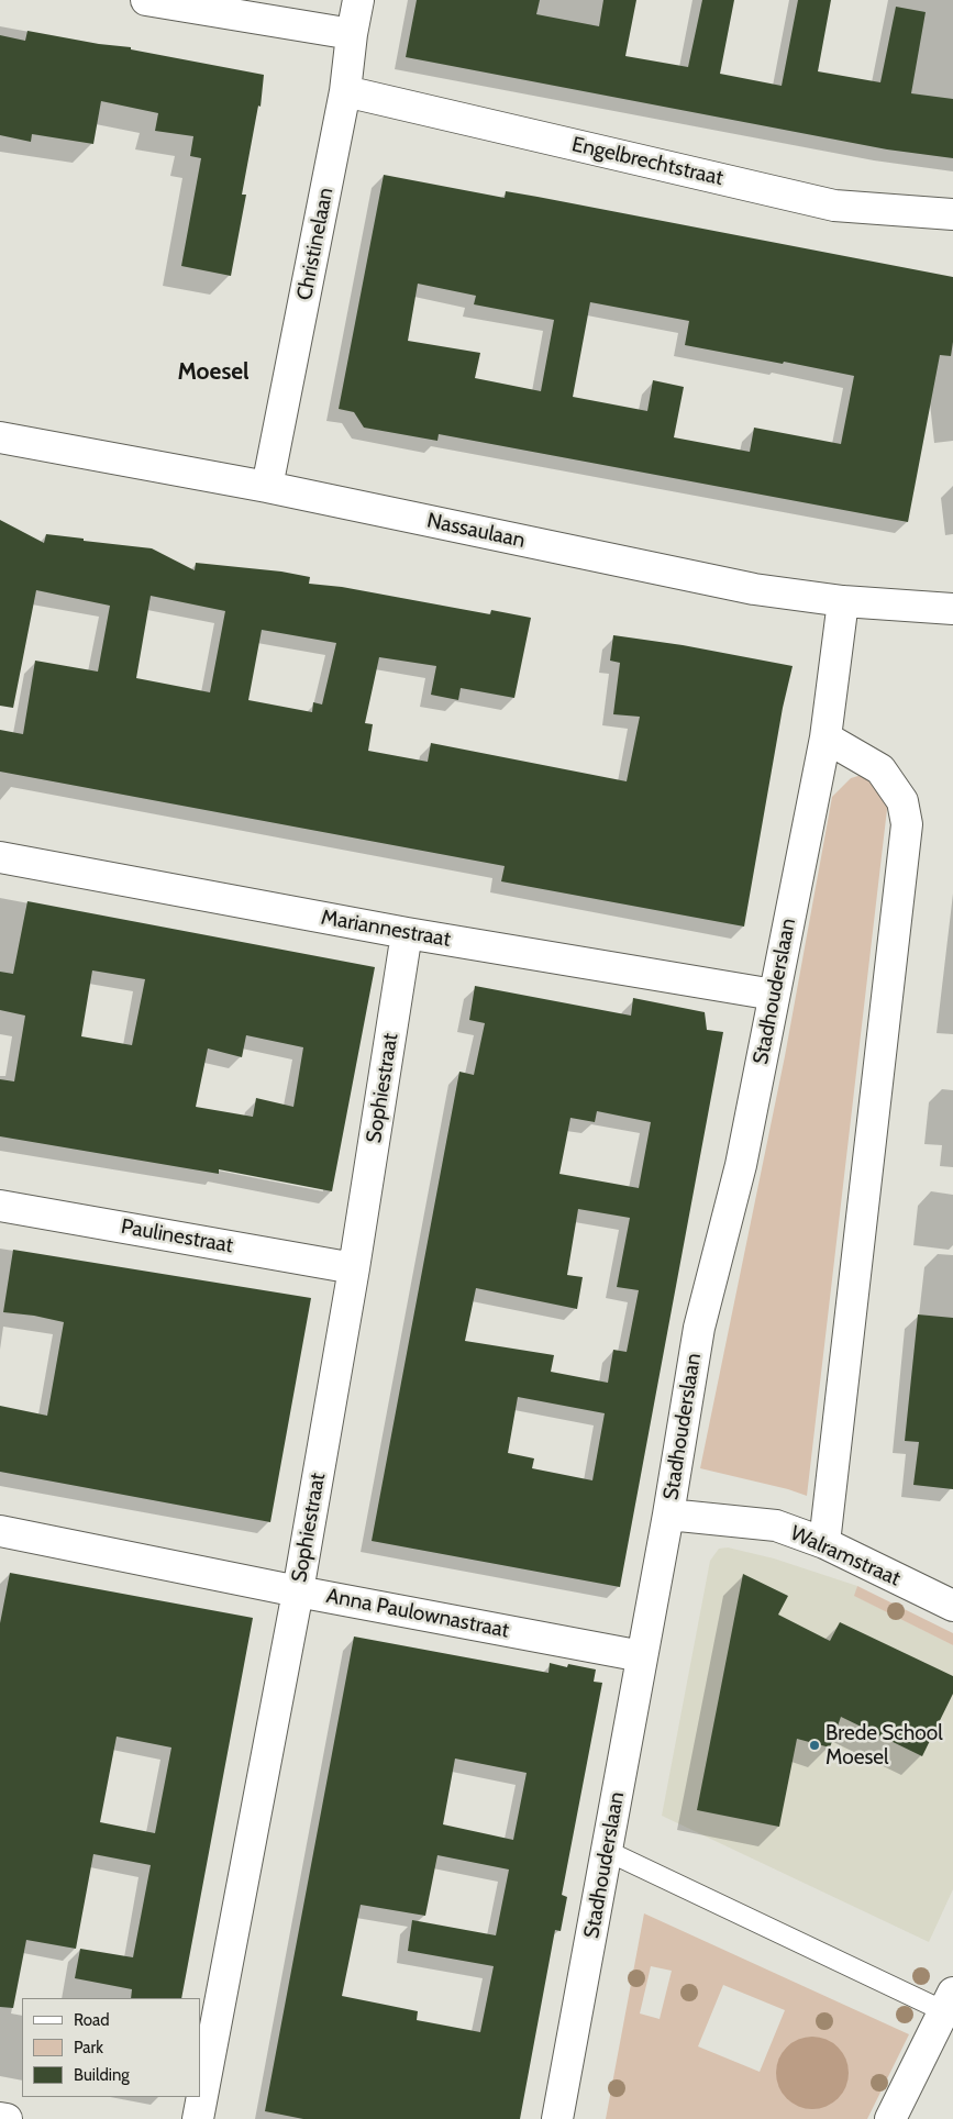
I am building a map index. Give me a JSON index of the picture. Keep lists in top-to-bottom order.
{
  "streets": {
    "street": [
      "Engelbrechtstraat",
      "Christinelaan",
      "Nassaulaan",
      "Mariannestraat",
      "Stadhouderslaan",
      "Sophiestraat",
      "Paulinestraat",
      "Walramstraat",
      "Anna Paulownastraat"
    ]
  },
  "crossings": [
    ["Engelbrechtstraat", "Christinelaan"],
    ["Christinelaan", "Nassaulaan"],
    ["Nassaulaan", "Stadhouderslaan"],
    ["Mariannestraat", "Stadhouderslaan"],
    ["Mariannestraat", "Sophiestraat"],
    ["Stadhouderslaan", "Walramstraat"],
    ["Stadhouderslaan", "Anna Paulownastraat"],
    ["Sophiestraat", "Paulinestraat"],
    ["Sophiestraat", "Anna Paulownastraat"]
  ],
  "districts": ["Moesel"],
  "places": ["Brede School Moesel"],
  "legend": ["Road", "Park", "Building"]
}
